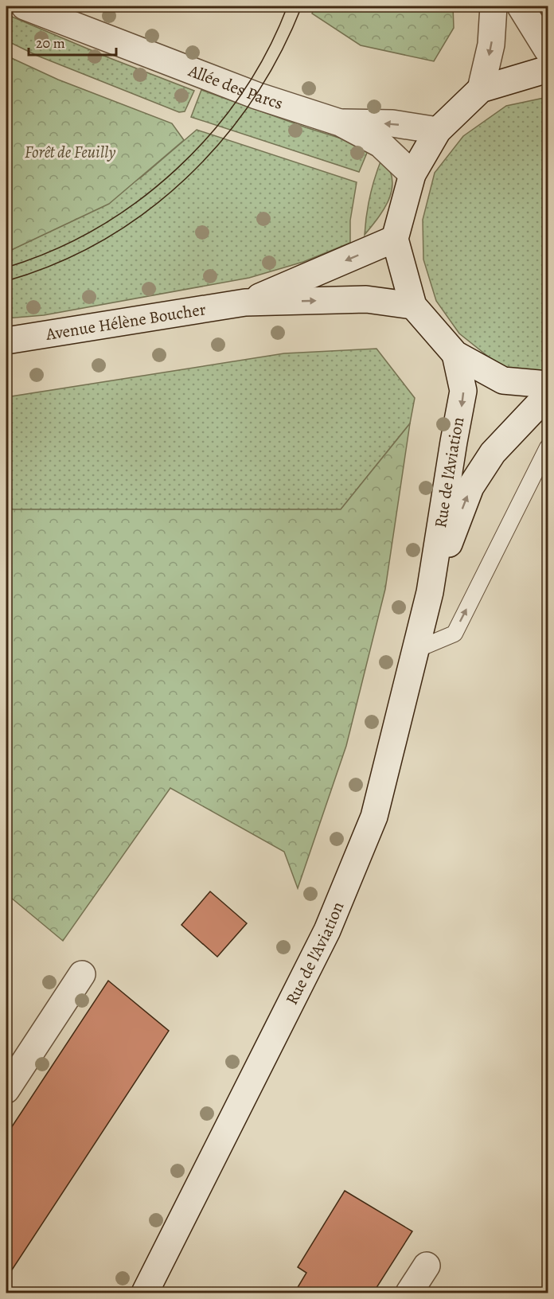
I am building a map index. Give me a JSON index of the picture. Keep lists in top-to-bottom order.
{
  "streets": {
    "street": ["Allée des Parcs", "Avenue Hélène Boucher", "Rue de l'Aviation"]
  },
  "crossings": [
    ["Avenue Hélène Boucher", "Rue de l'Aviation"]
  ],
  "parks": ["Forêt de Feuilly"],
  "scale_bar": "20 m"
}
